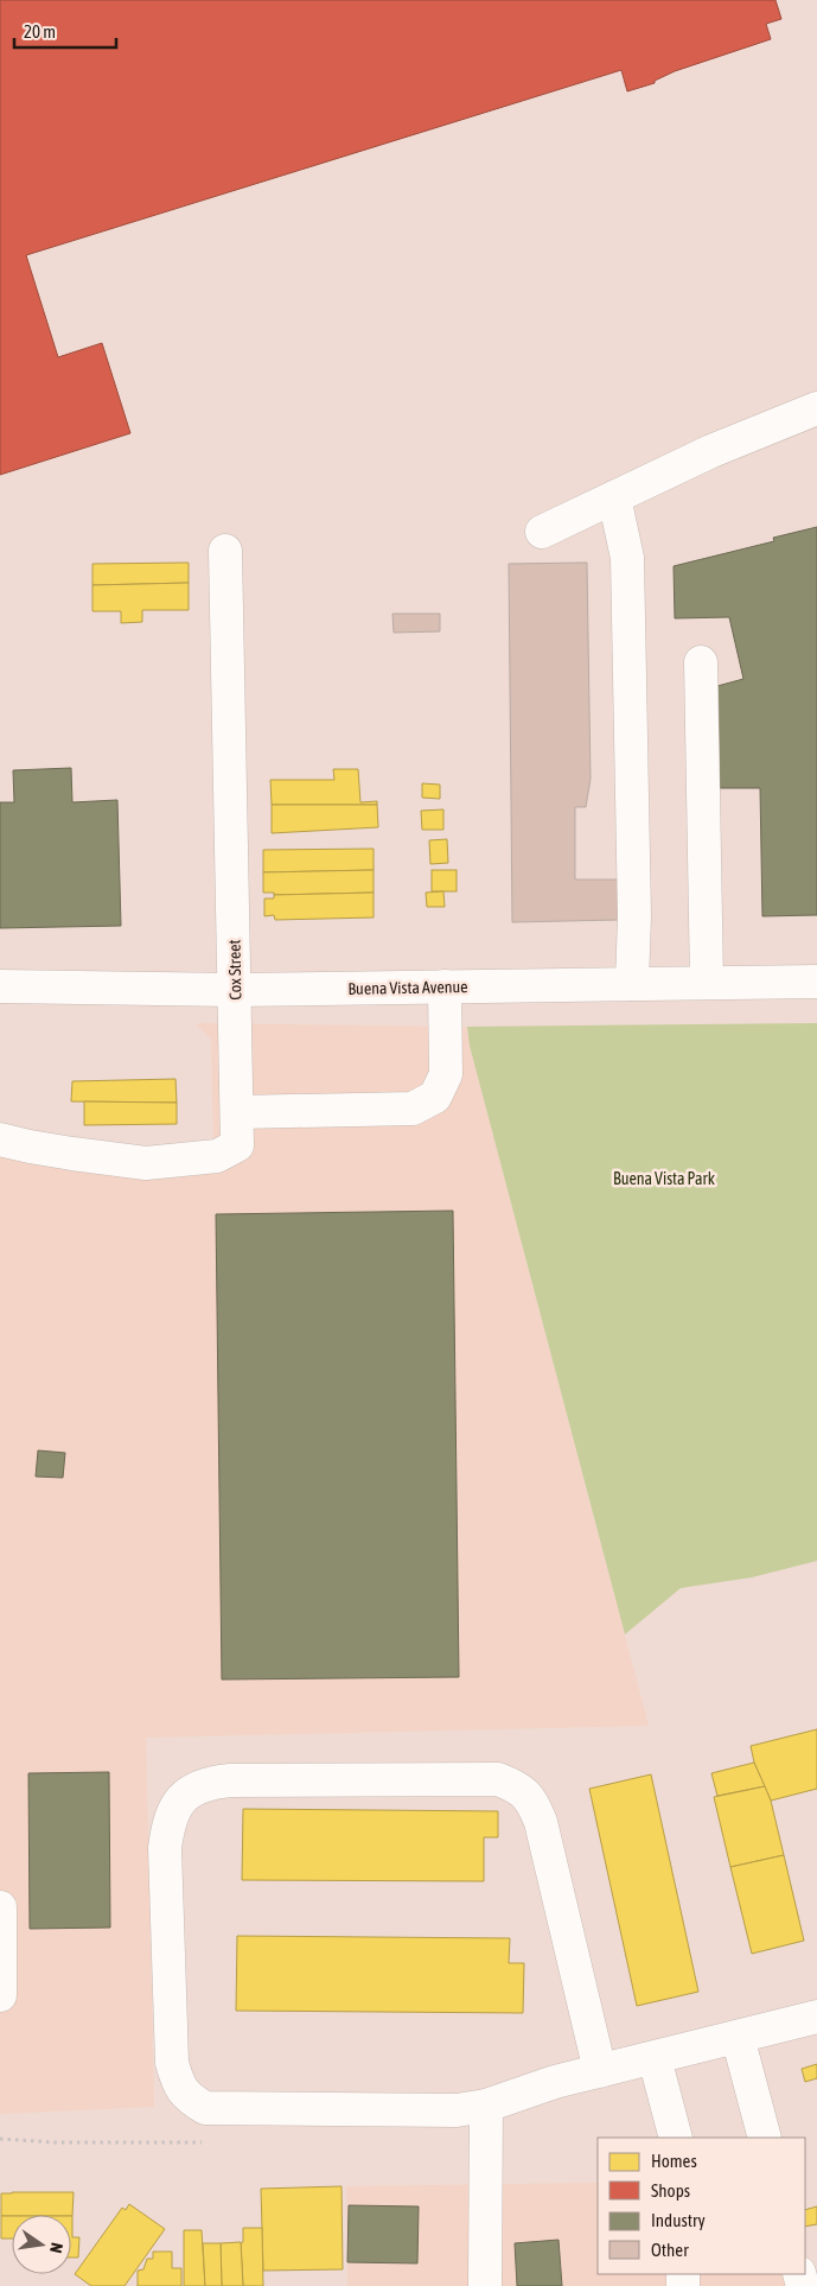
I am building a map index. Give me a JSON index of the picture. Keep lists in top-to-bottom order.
{
  "streets": {
    "street": ["Cox Street", "Buena Vista Avenue"]
  },
  "crossings": [
    ["Cox Street", "Buena Vista Avenue"]
  ],
  "parks": ["Buena Vista Park"],
  "legend": [
    "Homes",
    "Shops",
    "Industry",
    "Other"
  ],
  "scale_bar": "20 m",
  "north": "right"
}
